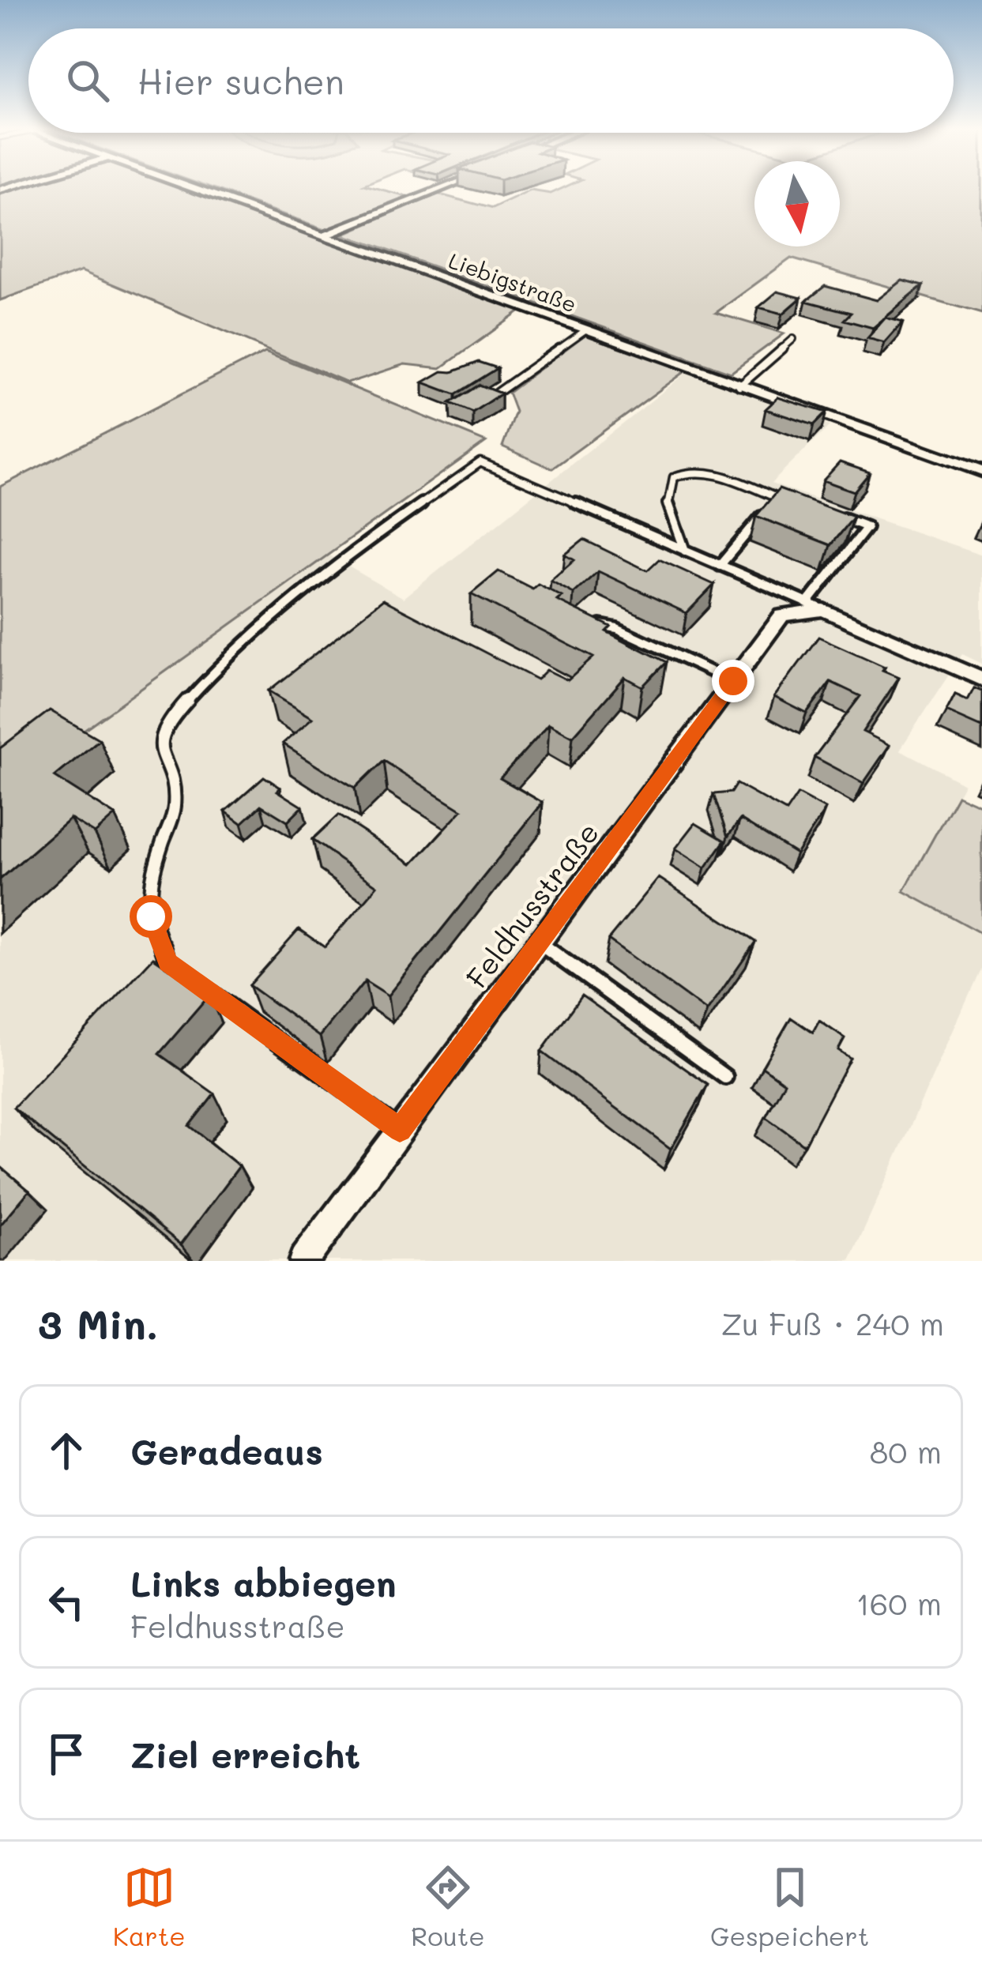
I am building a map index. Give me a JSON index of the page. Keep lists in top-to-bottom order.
{
  "streets": {
    "street": ["Liebigstraße", "Feldhusstraße"]
  },
  "north": "bottom",
  "page": {
    "search": "Hier suchen",
    "heading": ["3 Min.", "Zu Fuß · 240 m"],
    "list": [
      ["Geradeaus", "80 m"],
      ["Links abbiegen", "Feldhusstraße", "160 m"],
      "Ziel erreicht"
    ],
    "nav": ["Karte", "Route", "Gespeichert"]
  }
}
